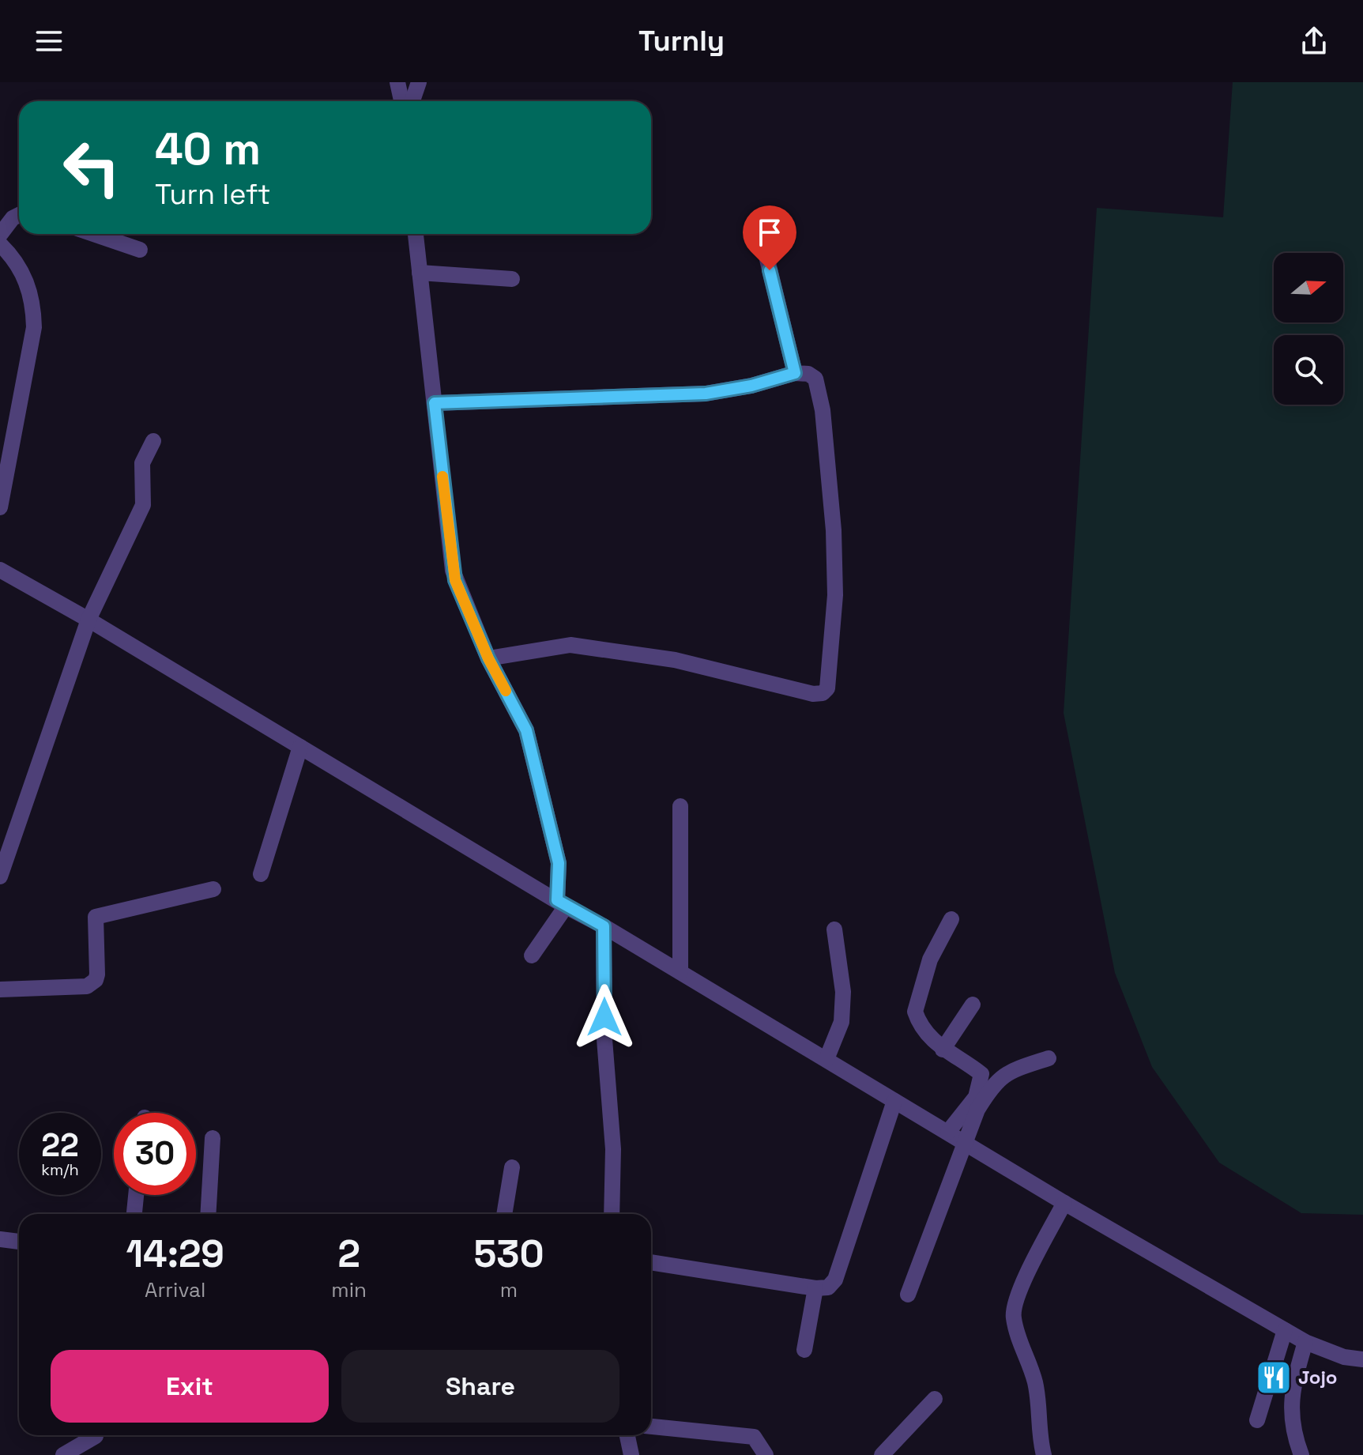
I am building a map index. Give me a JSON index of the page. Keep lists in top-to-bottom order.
{
  "places": {
    "restaurant": ["Jojo"]
  },
  "north": "right",
  "page": {
    "header": "Turnly",
    "turn": ["40 m", "Turn left"],
    "speed": "22 km/h",
    "limit": "30",
    "eta": [
      "14:29",
      "Arrival",
      "2",
      "min",
      "530",
      "m"
    ],
    "buttons": ["Exit", "Share"]
  }
}
